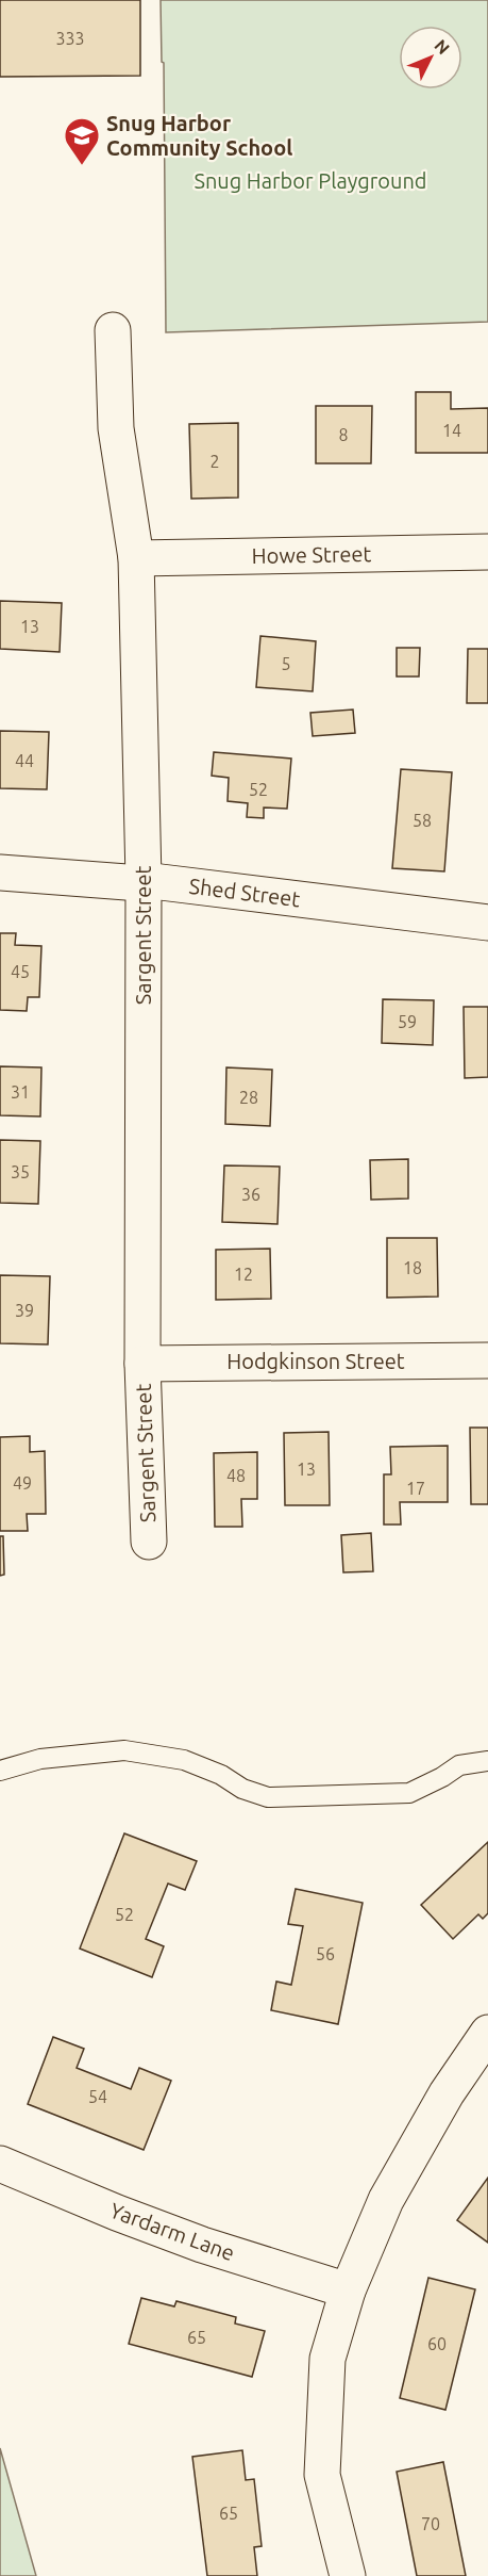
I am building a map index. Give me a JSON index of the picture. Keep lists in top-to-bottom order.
{
  "streets": {
    "street": [
      "Howe Street",
      "Shed Street",
      "Sargent Street",
      "Hodgkinson Street",
      "Yardarm Lane"
    ]
  },
  "crossings": [
    ["Howe Street", "Sargent Street"],
    ["Shed Street", "Sargent Street"],
    ["Sargent Street", "Hodgkinson Street"]
  ],
  "parks": ["Snug Harbor Playground"],
  "places": {
    "school or university": ["Snug Harbor Community School"]
  },
  "house_numbers": [
    "333",
    "14",
    "8",
    "2",
    "13",
    "5",
    "44",
    "52",
    "58",
    "45",
    "59",
    "31",
    "28",
    "35",
    "36",
    "18",
    "12",
    "39",
    "13",
    "48",
    "49",
    "17",
    "52",
    "56",
    "54",
    "65",
    "60",
    "65",
    "70"
  ],
  "north": "top right"
}
